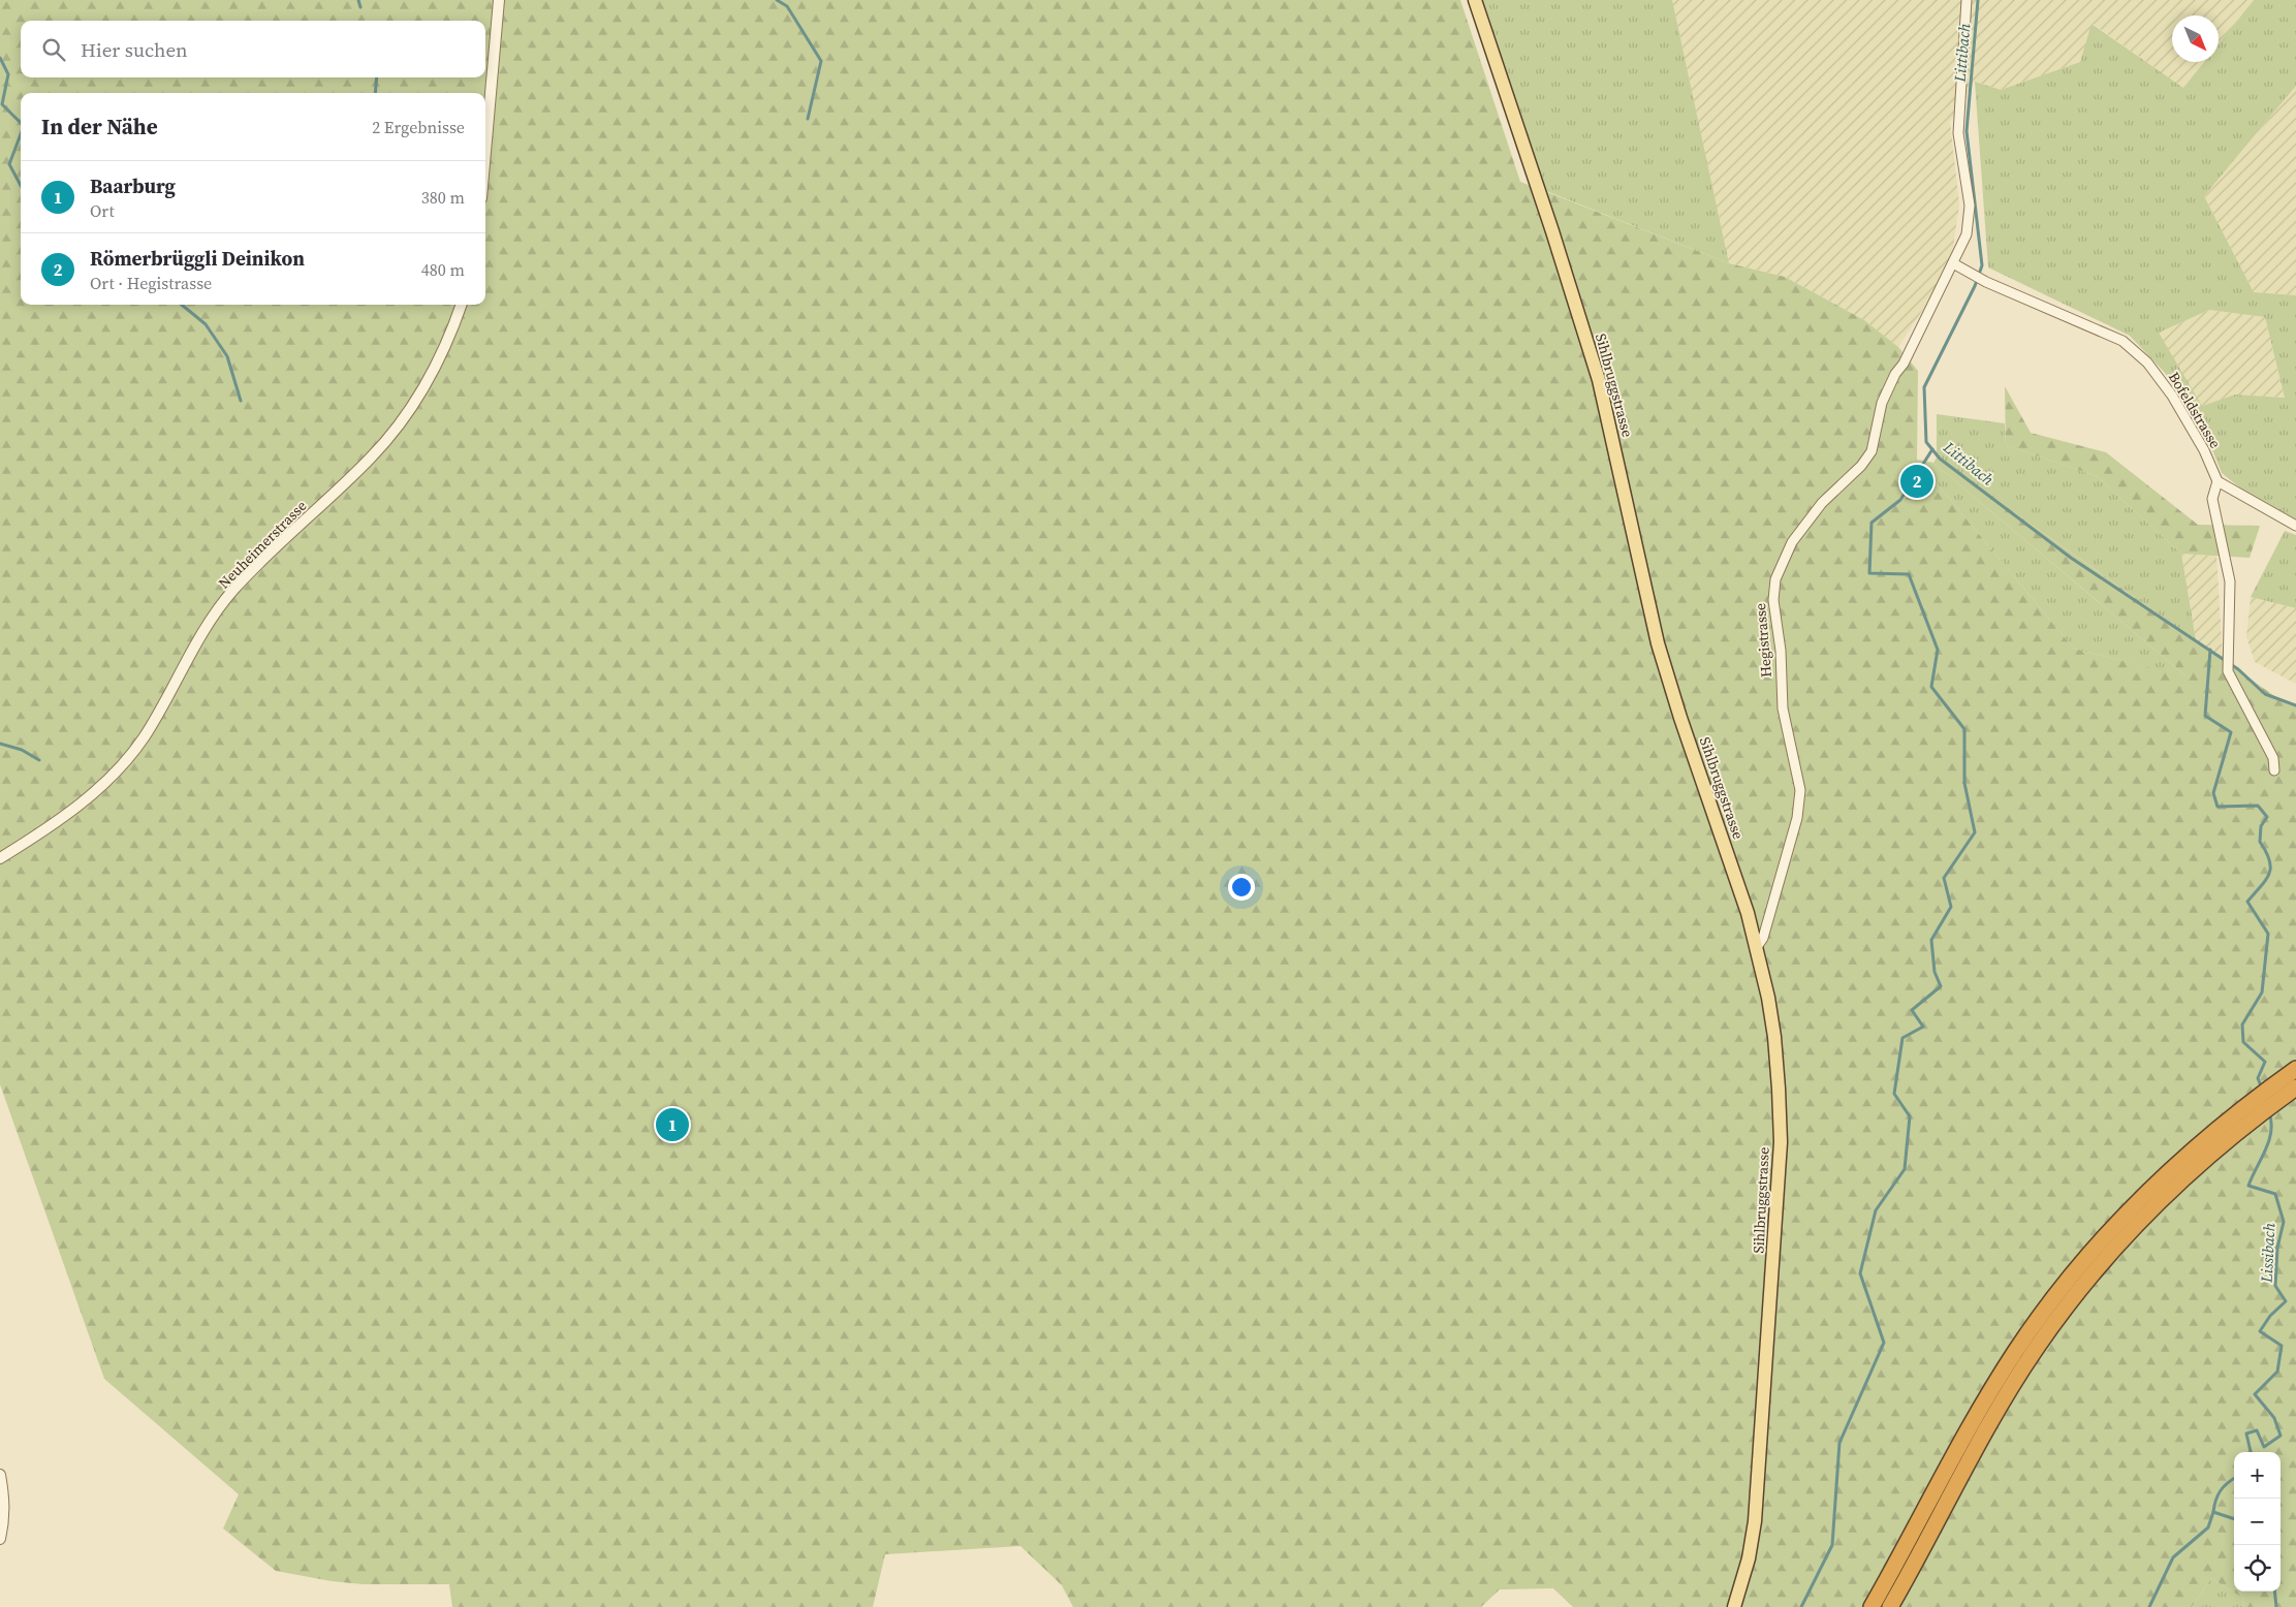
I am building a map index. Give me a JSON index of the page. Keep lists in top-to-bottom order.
{
  "streets": {
    "main road": ["Sihlbruggstrasse"],
    "street": ["Bofeldstrasse", "Neuheimerstrasse", "Hegistrasse"]
  },
  "crossings": [
    ["Sihlbruggstrasse", "Hegistrasse"],
    ["Bofeldstrasse", "Hegistrasse"]
  ],
  "water": ["Littibach", "Lissibach"],
  "north": "bottom right",
  "page": {
    "search": "Hier suchen",
    "heading": ["In der Nähe", "2 Ergebnisse"],
    "list": [
      {
        "mark": "1",
        "name": "Baarburg",
        "note": "Ort",
        "value": "380 m"
      },
      {
        "mark": "2",
        "name": "Römerbrüggli Deinikon",
        "note": "Ort · Hegistrasse",
        "value": "480 m"
      }
    ],
    "pins": ["2", "1"],
    "map_buttons": ["+", "−"]
  }
}
